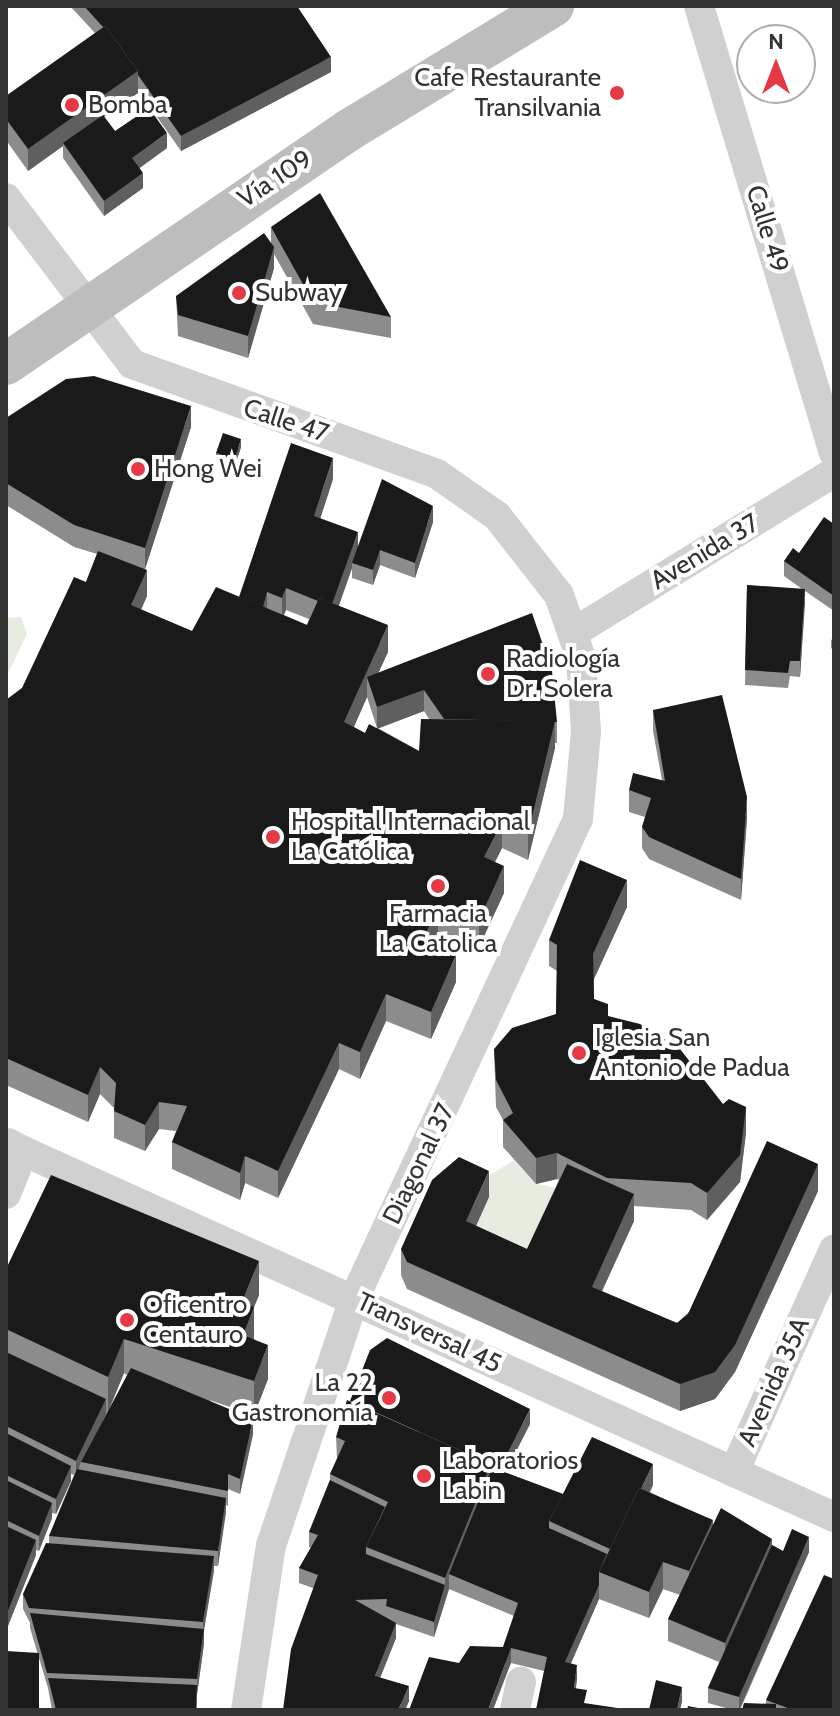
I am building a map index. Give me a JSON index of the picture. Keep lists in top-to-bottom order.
{
  "streets": {
    "main road": ["Vía 109"],
    "street": [
      "Calle 49",
      "Calle 47",
      "Avenida 37",
      "Diagonal 37",
      "Transversal 45",
      "Avenida 35A"
    ]
  },
  "crossings": [
    ["Vía 109", "Calle 47"],
    ["Calle 47", "Avenida 37"],
    ["Calle 47", "Diagonal 37"],
    ["Avenida 37", "Diagonal 37"],
    ["Diagonal 37", "Transversal 45"],
    ["Transversal 45", "Avenida 35A"]
  ],
  "places": [
    "Cafe Restaurante Transilvania",
    "Bomba",
    "Subway",
    "Hong Wei",
    "Radiología Dr. Solera",
    "Hospital Internacional La Católica",
    "Farmacia La Catolica",
    "Iglesia San Antonio de Padua",
    "Oficentro Centauro",
    "La 22 Gastronomía",
    "Laboratorios Labin"
  ],
  "north": "top"
}
